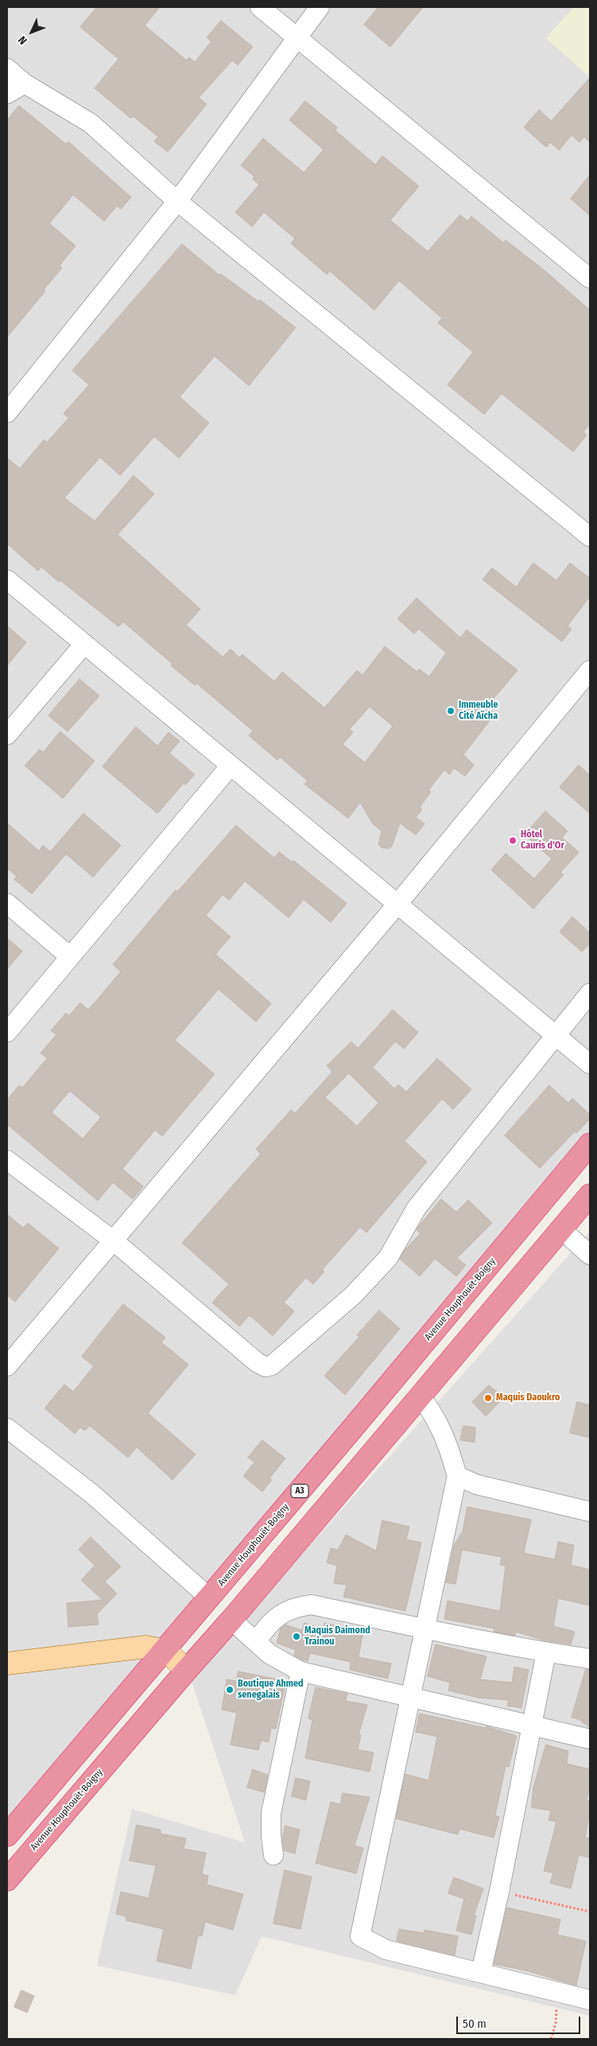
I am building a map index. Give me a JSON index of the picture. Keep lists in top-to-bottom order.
{
  "streets": {
    "highway": ["Avenue Houphouët-Boigny", "A3"]
  },
  "places": [
    "Immeuble Cité Aïcha",
    "Hôtel Cauris d'Or",
    "Maquis Daoukro",
    "Maquis Daimond Trainou",
    "Boutique Ahmed senegalais"
  ],
  "scale_bar": "50 m",
  "north": "bottom left"
}
